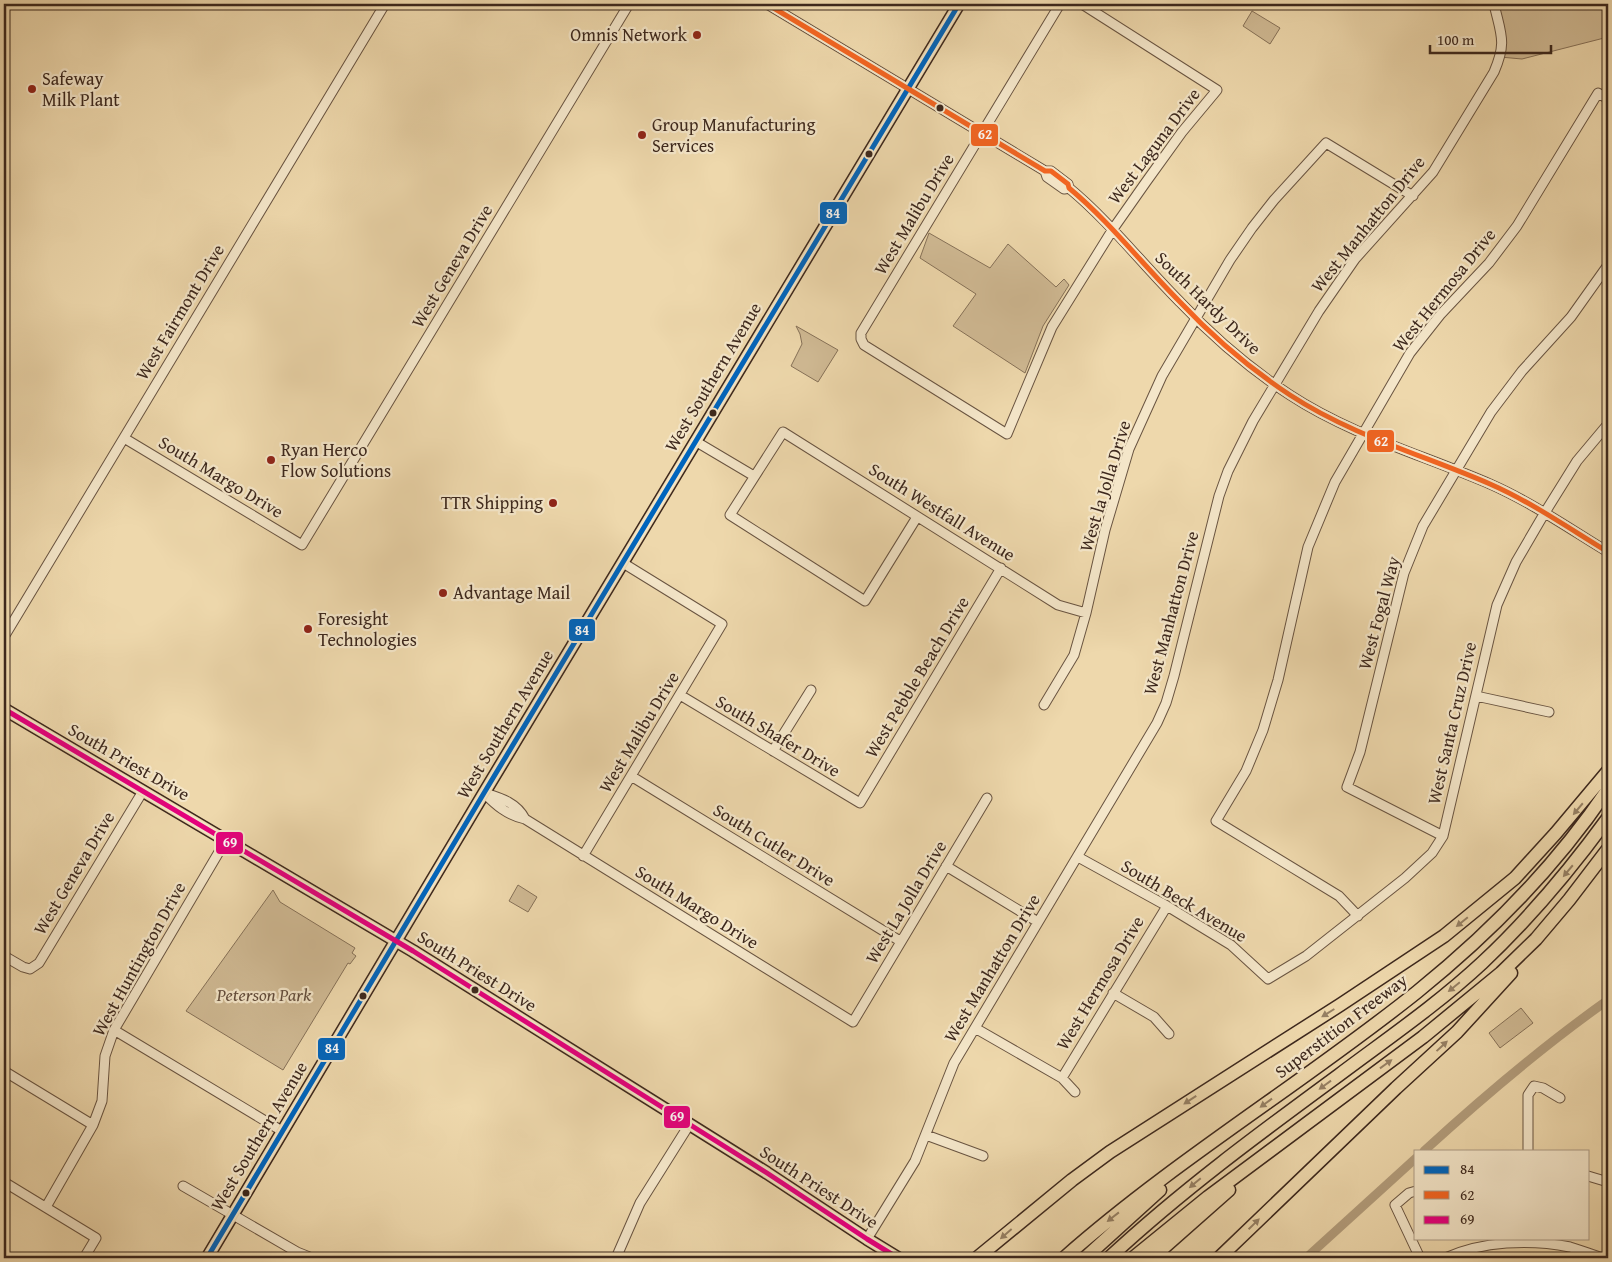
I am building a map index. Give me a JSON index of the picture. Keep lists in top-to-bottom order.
{
  "streets": {
    "highway": ["Superstition Freeway"],
    "main road": ["West Southern Avenue", "South Priest Drive"],
    "street": [
      "West Laguna Drive",
      "West Malibu Drive",
      "West Manhatton Drive",
      "West Geneva Drive",
      "West Hermosa Drive",
      "South Hardy Drive",
      "West Fairmont Drive",
      "South Margo Drive",
      "West la Jolla Drive",
      "South Westfall Avenue",
      "West Fogal Way",
      "West Pebble Beach Drive",
      "West Santa Cruz Drive",
      "South Shafer Drive",
      "South Cutler Drive",
      "South Beck Avenue",
      "West La Jolla Drive",
      "West Huntington Drive"
    ]
  },
  "crossings": [
    ["West Laguna Drive", "West Malibu Drive"],
    ["West Laguna Drive", "South Hardy Drive"],
    ["West Malibu Drive", "South Hardy Drive"],
    ["West Malibu Drive", "West Southern Avenue"],
    ["West Malibu Drive", "South Margo Drive"],
    ["West Malibu Drive", "South Shafer Drive"],
    ["West Malibu Drive", "South Cutler Drive"],
    ["West Manhatton Drive", "South Hardy Drive"],
    ["West Manhatton Drive", "West la Jolla Drive"],
    ["West Manhatton Drive", "South Priest Drive"],
    ["West Manhatton Drive", "South Beck Avenue"],
    ["West Geneva Drive", "South Margo Drive"],
    ["West Geneva Drive", "South Priest Drive"],
    ["West Hermosa Drive", "South Hardy Drive"],
    ["West Hermosa Drive", "West Santa Cruz Drive"],
    ["West Hermosa Drive", "South Beck Avenue"],
    ["South Hardy Drive", "West Southern Avenue"],
    ["South Hardy Drive", "West la Jolla Drive"],
    ["South Hardy Drive", "West Fogal Way"],
    ["South Hardy Drive", "West Santa Cruz Drive"],
    ["West Fairmont Drive", "South Margo Drive"],
    ["West Southern Avenue", "South Margo Drive"],
    ["West Southern Avenue", "South Priest Drive"],
    ["South Margo Drive", "West La Jolla Drive"],
    ["West la Jolla Drive", "South Westfall Avenue"],
    ["South Westfall Avenue", "West Pebble Beach Drive"],
    ["West Fogal Way", "West Santa Cruz Drive"],
    ["West Pebble Beach Drive", "South Shafer Drive"],
    ["West Santa Cruz Drive", "South Beck Avenue"],
    ["South Priest Drive", "West Huntington Drive"],
    ["South Cutler Drive", "West La Jolla Drive"]
  ],
  "parks": ["Peterson Park"],
  "places": [
    "Omnis Network",
    "Safeway Milk Plant",
    "Group Manufacturing Services",
    "Ryan Herco Flow Solutions",
    "TTR Shipping",
    "Advantage Mail",
    "Foresight Technologies"
  ],
  "lines": ["transit line 84", "transit line 62", "transit line 69"],
  "legend": ["84", "62", "69"],
  "scale_bar": "100 m"
}
